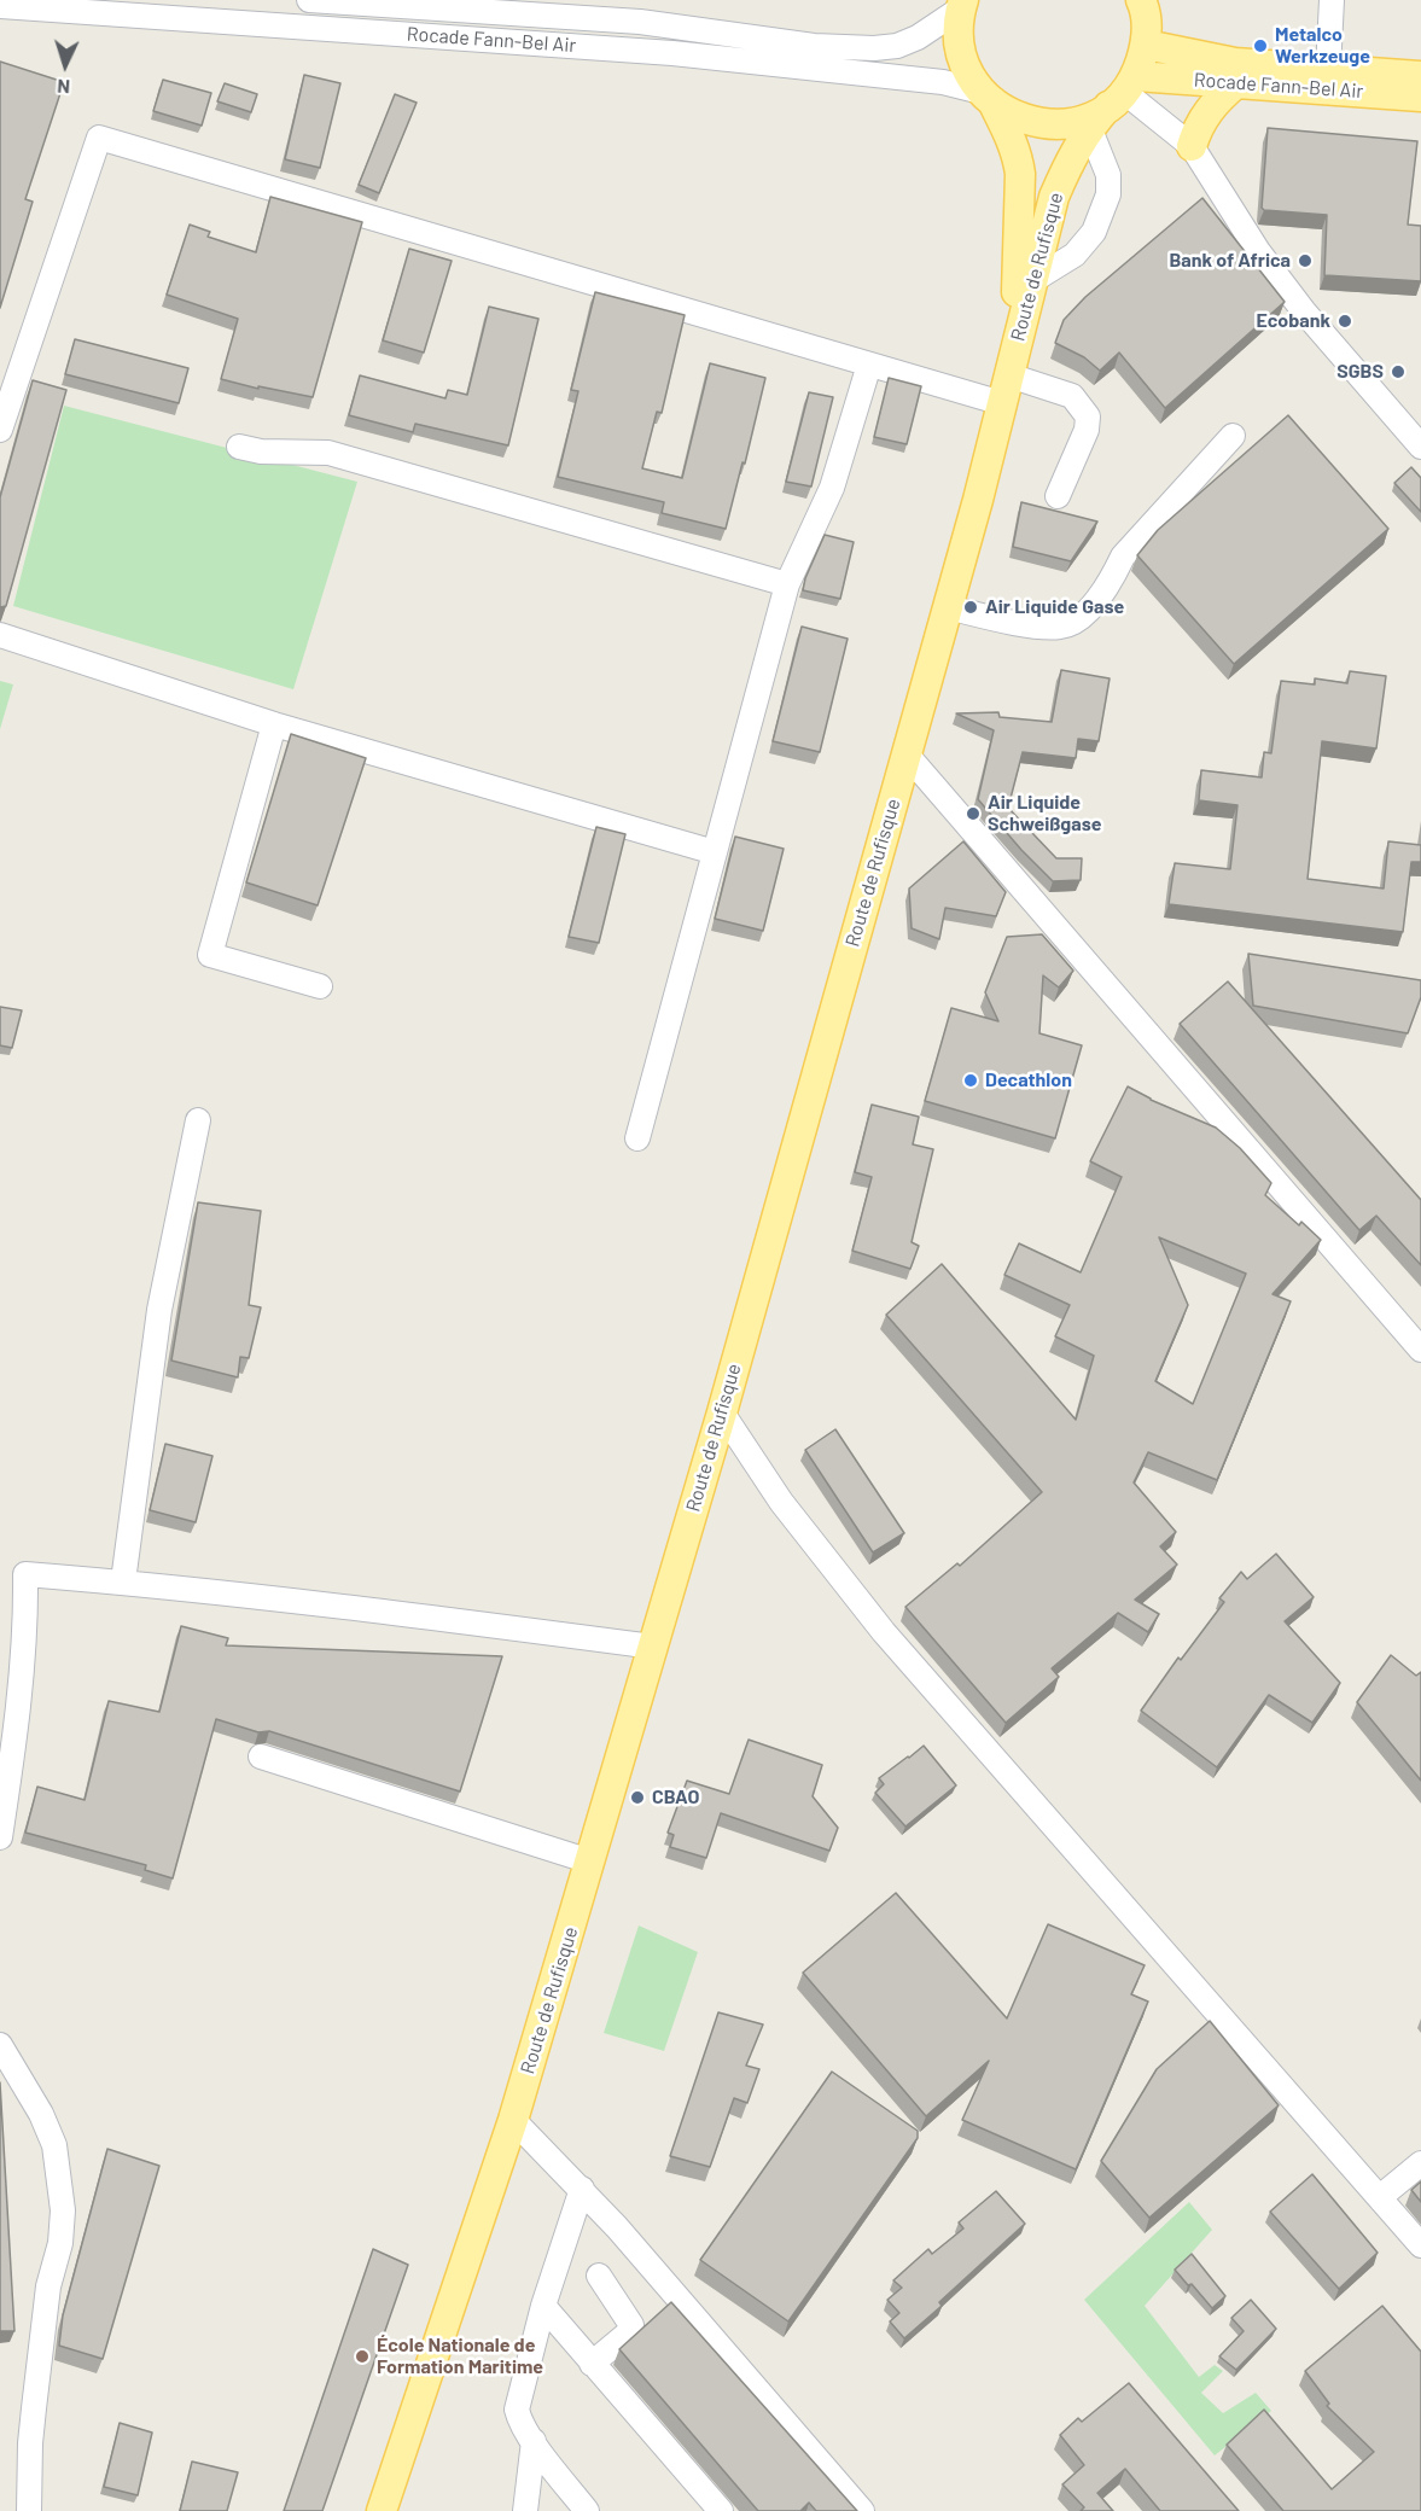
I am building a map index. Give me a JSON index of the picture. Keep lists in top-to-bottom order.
{
  "streets": {
    "main road": ["Rocade Fann-Bel Air", "Route de Rufisque"]
  },
  "crossings": [
    ["Rocade Fann-Bel Air", "Route de Rufisque"]
  ],
  "places": [
    "Metalco Werkzeuge",
    "Bank of Africa",
    "Ecobank",
    "SGBS",
    "Air Liquide Gase",
    "Air Liquide Schweißgase",
    "Decathlon",
    "CBAO",
    "École Nationale de Formation Maritime"
  ],
  "north": "bottom"
}
